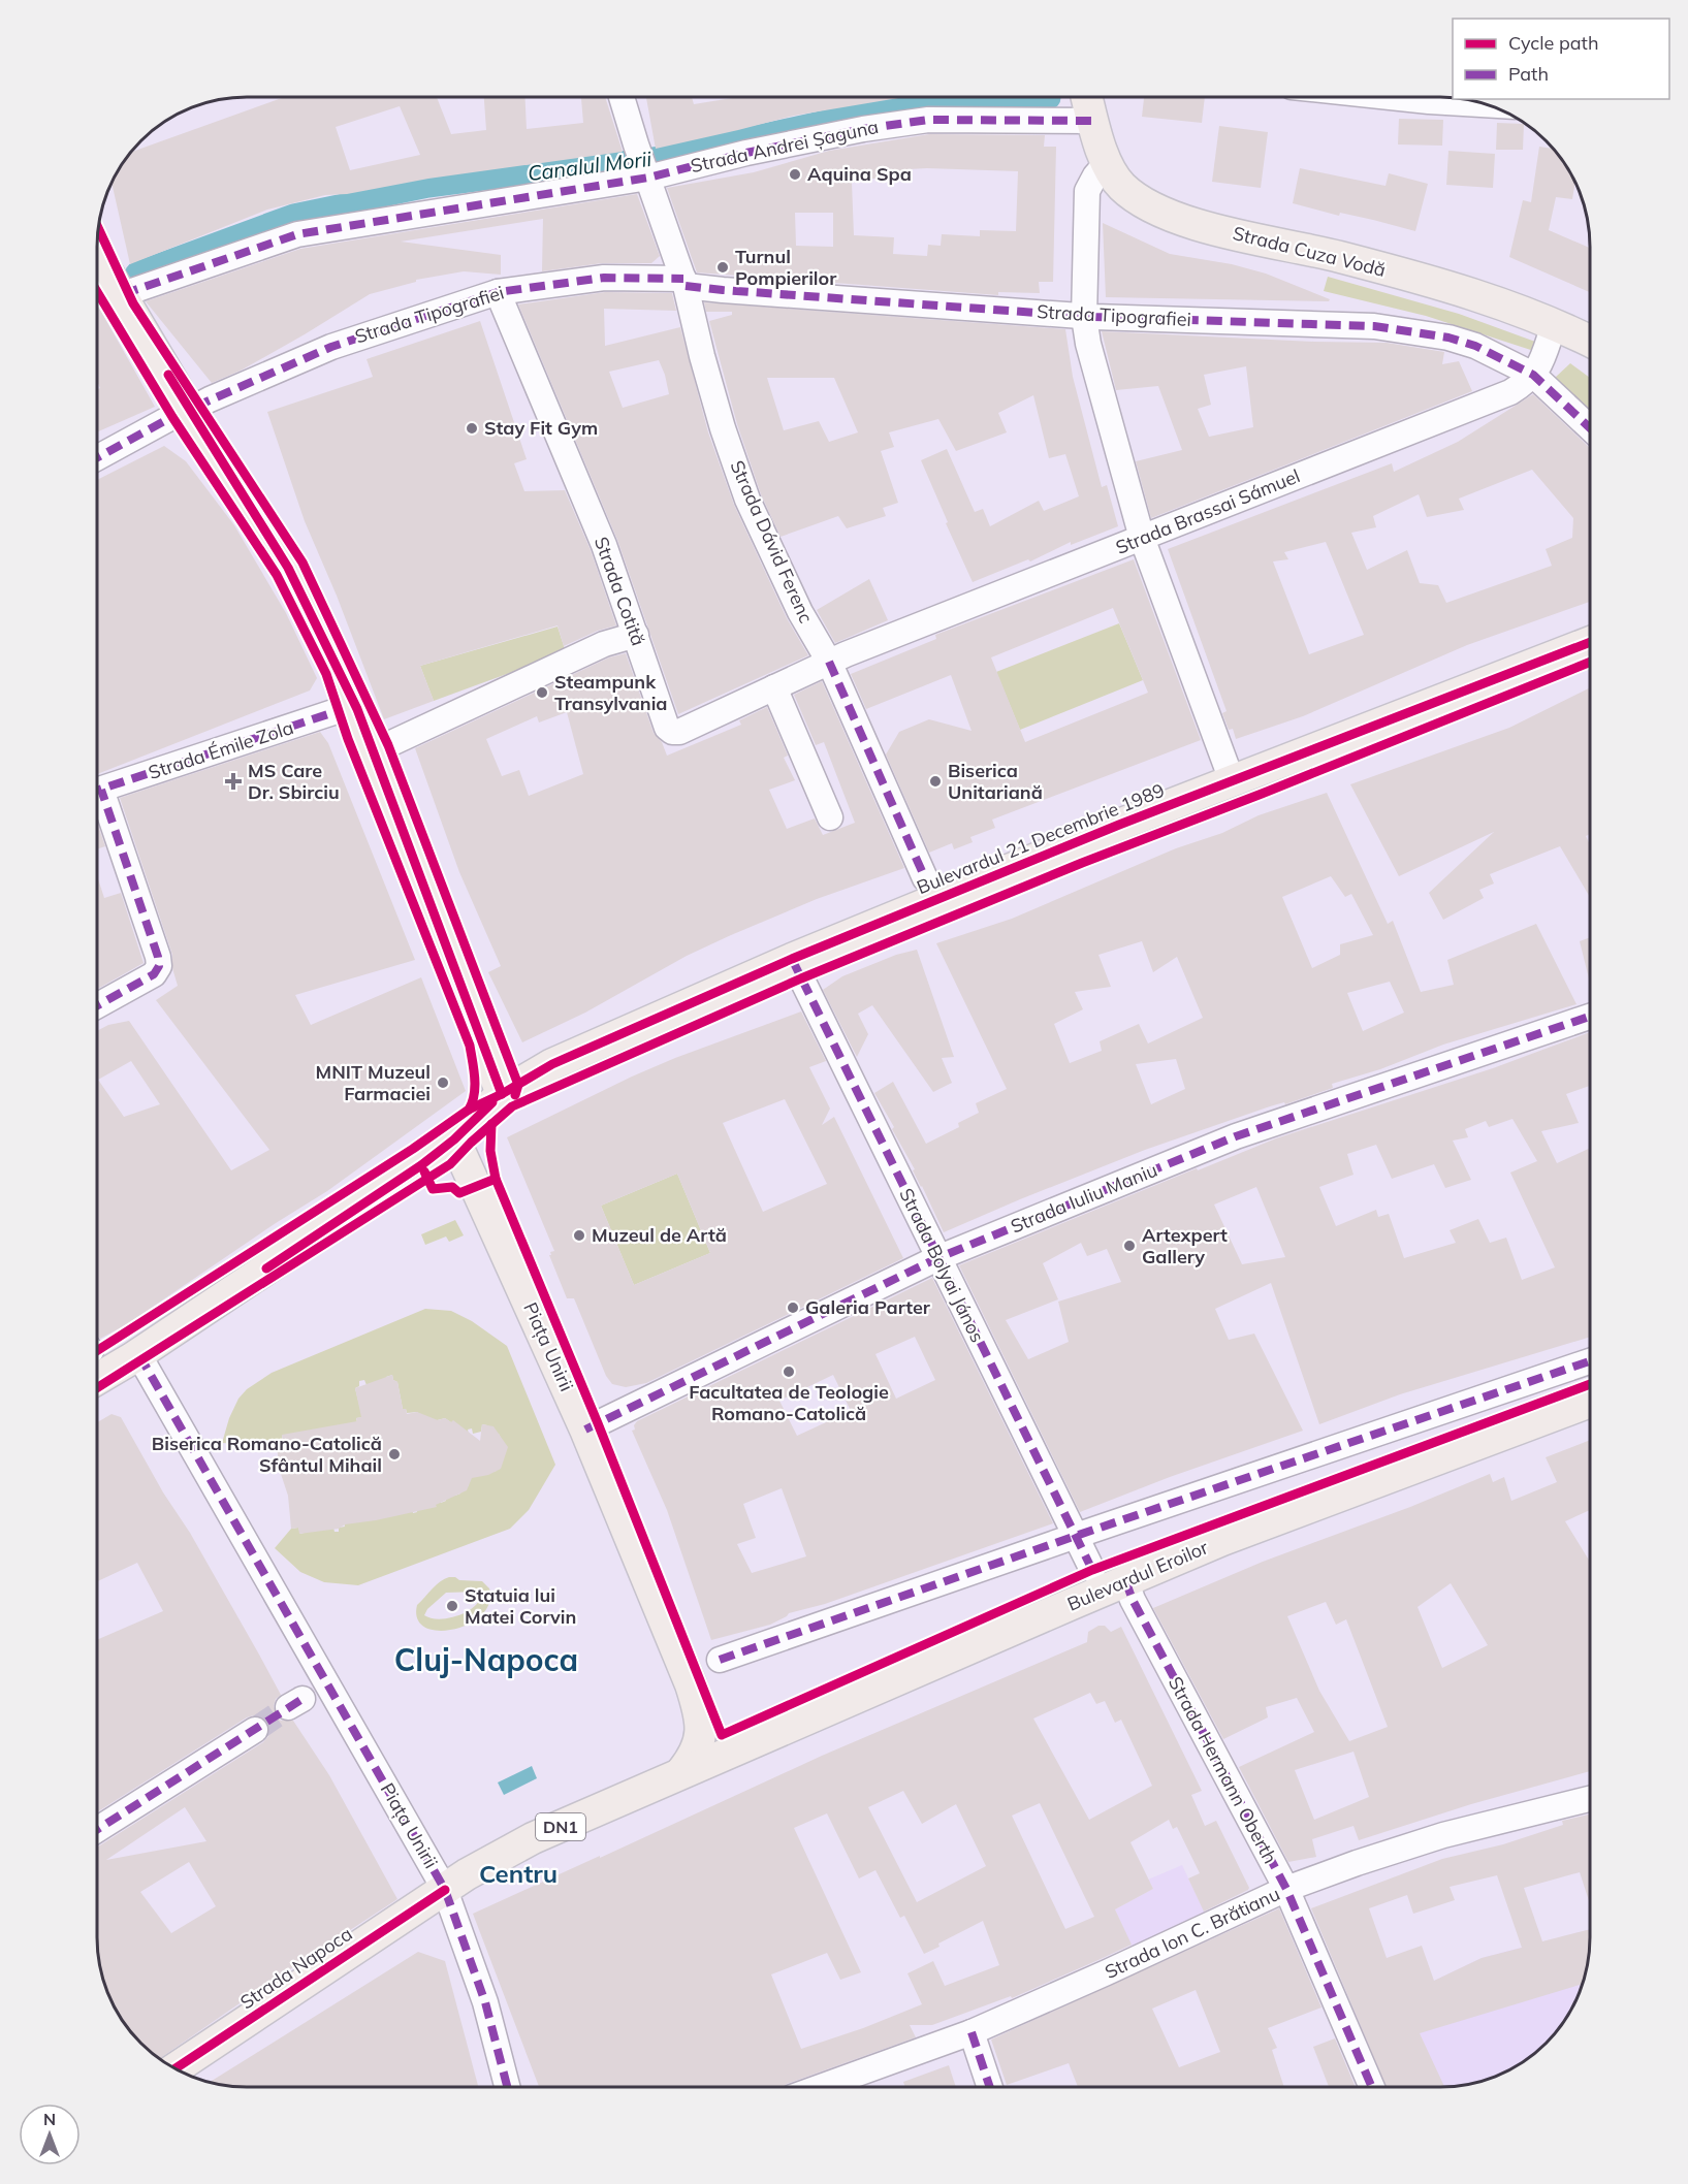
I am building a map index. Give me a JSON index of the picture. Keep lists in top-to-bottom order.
{
  "streets": {
    "main road": [
      "Strada Cuza Vodă",
      "Bulevardul 21 Decembrie 1989",
      "Piața Unirii",
      "Bulevardul Eroilor",
      "DN1",
      "Strada Napoca"
    ],
    "street": [
      "Strada Andrei Șaguna",
      "Strada Tipografiei",
      "Strada Brassai Sámuel",
      "Strada Dávid Ferenc",
      "Strada Cotită",
      "Strada Émile Zola",
      "Strada Iuliu Maniu",
      "Strada Bolyai János",
      "Strada Hermann Oberth",
      "Strada Ion C. Brătianu"
    ]
  },
  "crossings": [
    ["Strada Andrei Șaguna", "Strada Cuza Vodă"],
    ["Strada Andrei Șaguna", "Strada Dávid Ferenc"],
    ["Strada Cuza Vodă", "Strada Brassai Sámuel"],
    ["Strada Tipografiei", "Strada Brassai Sámuel"],
    ["Strada Tipografiei", "Strada Dávid Ferenc"],
    ["Strada Tipografiei", "Strada Cotită"],
    ["Strada Brassai Sámuel", "Strada Dávid Ferenc"],
    ["Strada Brassai Sámuel", "Strada Cotită"],
    ["Strada Dávid Ferenc", "Strada Cotită"],
    ["Bulevardul 21 Decembrie 1989", "Strada Bolyai János"],
    ["Strada Iuliu Maniu", "Strada Bolyai János"],
    ["Strada Iuliu Maniu", "Piața Unirii"],
    ["Piața Unirii", "Bulevardul Eroilor"],
    ["Piața Unirii", "Strada Napoca"],
    ["Bulevardul Eroilor", "Strada Hermann Oberth"],
    ["Strada Hermann Oberth", "Strada Ion C. Brătianu"]
  ],
  "districts": ["Cluj-Napoca", "Centru"],
  "water": ["Canalul Morii"],
  "places": {
    "other": [
      "Aquina Spa",
      "Turnul Pompierilor",
      "Stay Fit Gym",
      "Steampunk Transylvania",
      "Biserica Unitariană",
      "MNIT Muzeul Farmaciei",
      "Muzeul de Artă",
      "Artexpert Gallery",
      "Galeria Parter",
      "Facultatea de Teologie Romano-Catolică",
      "Biserica Romano-Catolică Sfântul Mihail",
      "Statuia lui Matei Corvin"
    ],
    "health": ["MS Care Dr. Sbirciu"]
  },
  "legend": ["Cycle path", "Path"],
  "north": "top"
}
